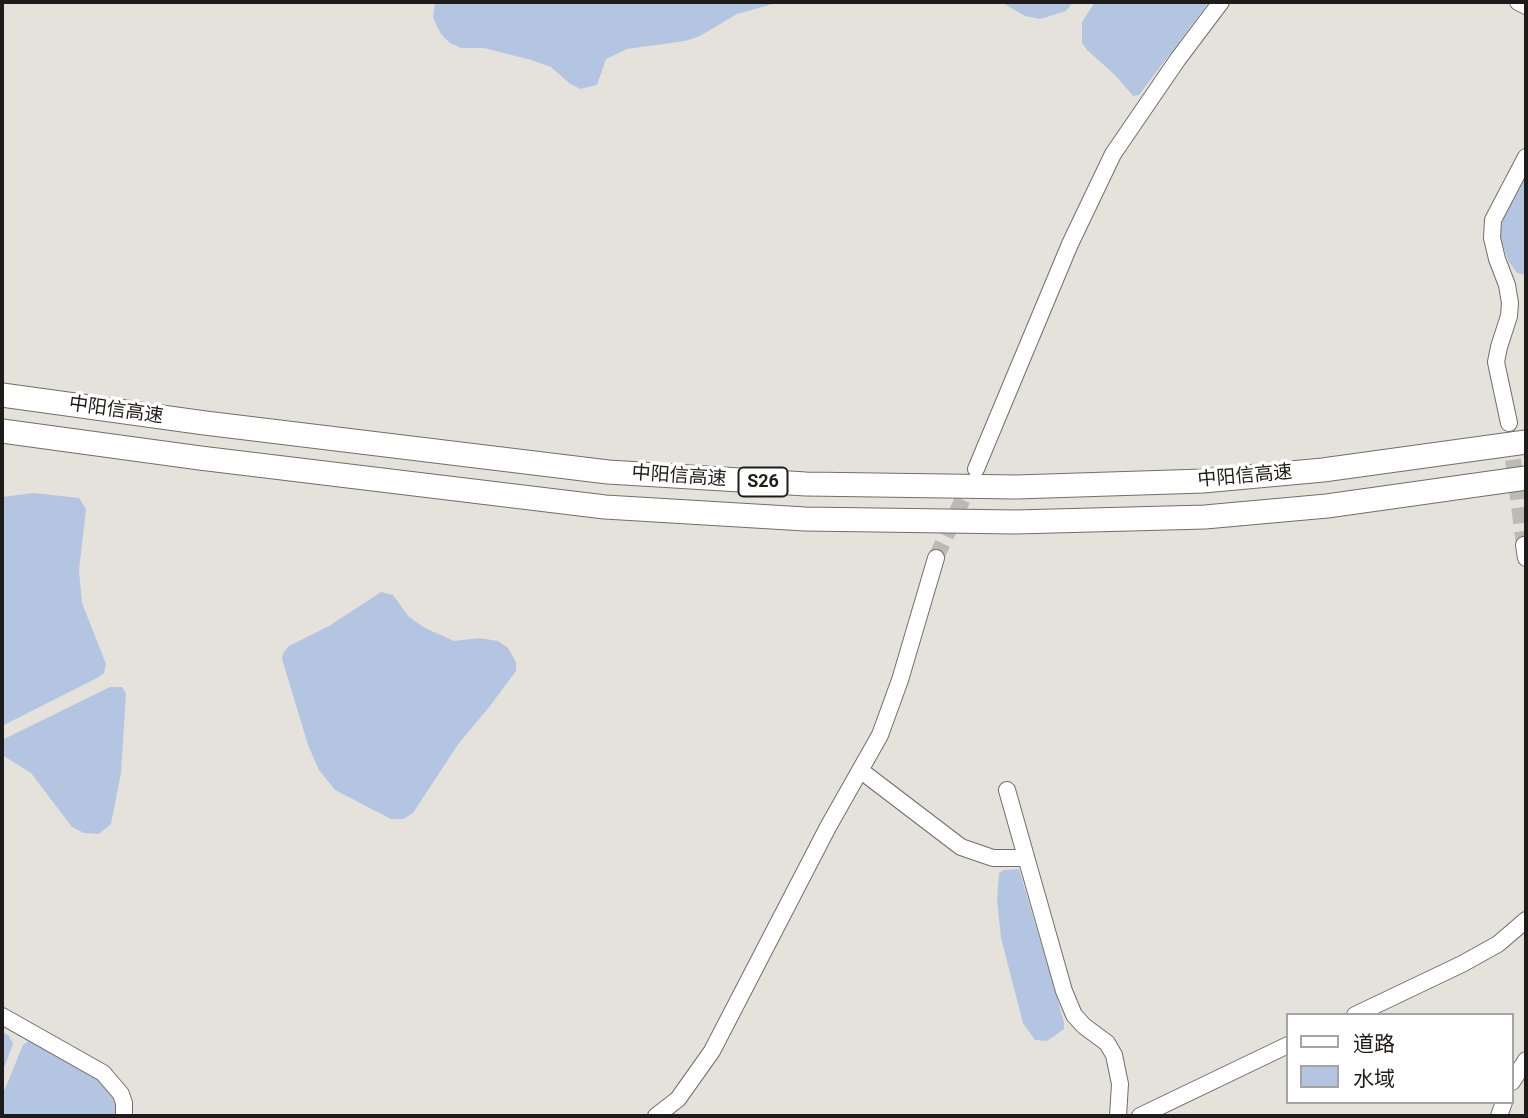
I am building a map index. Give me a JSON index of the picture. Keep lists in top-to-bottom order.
{
  "streets": {
    "highway": ["中阳信高速", "S26"]
  },
  "legend": ["道路", "水域"]
}
